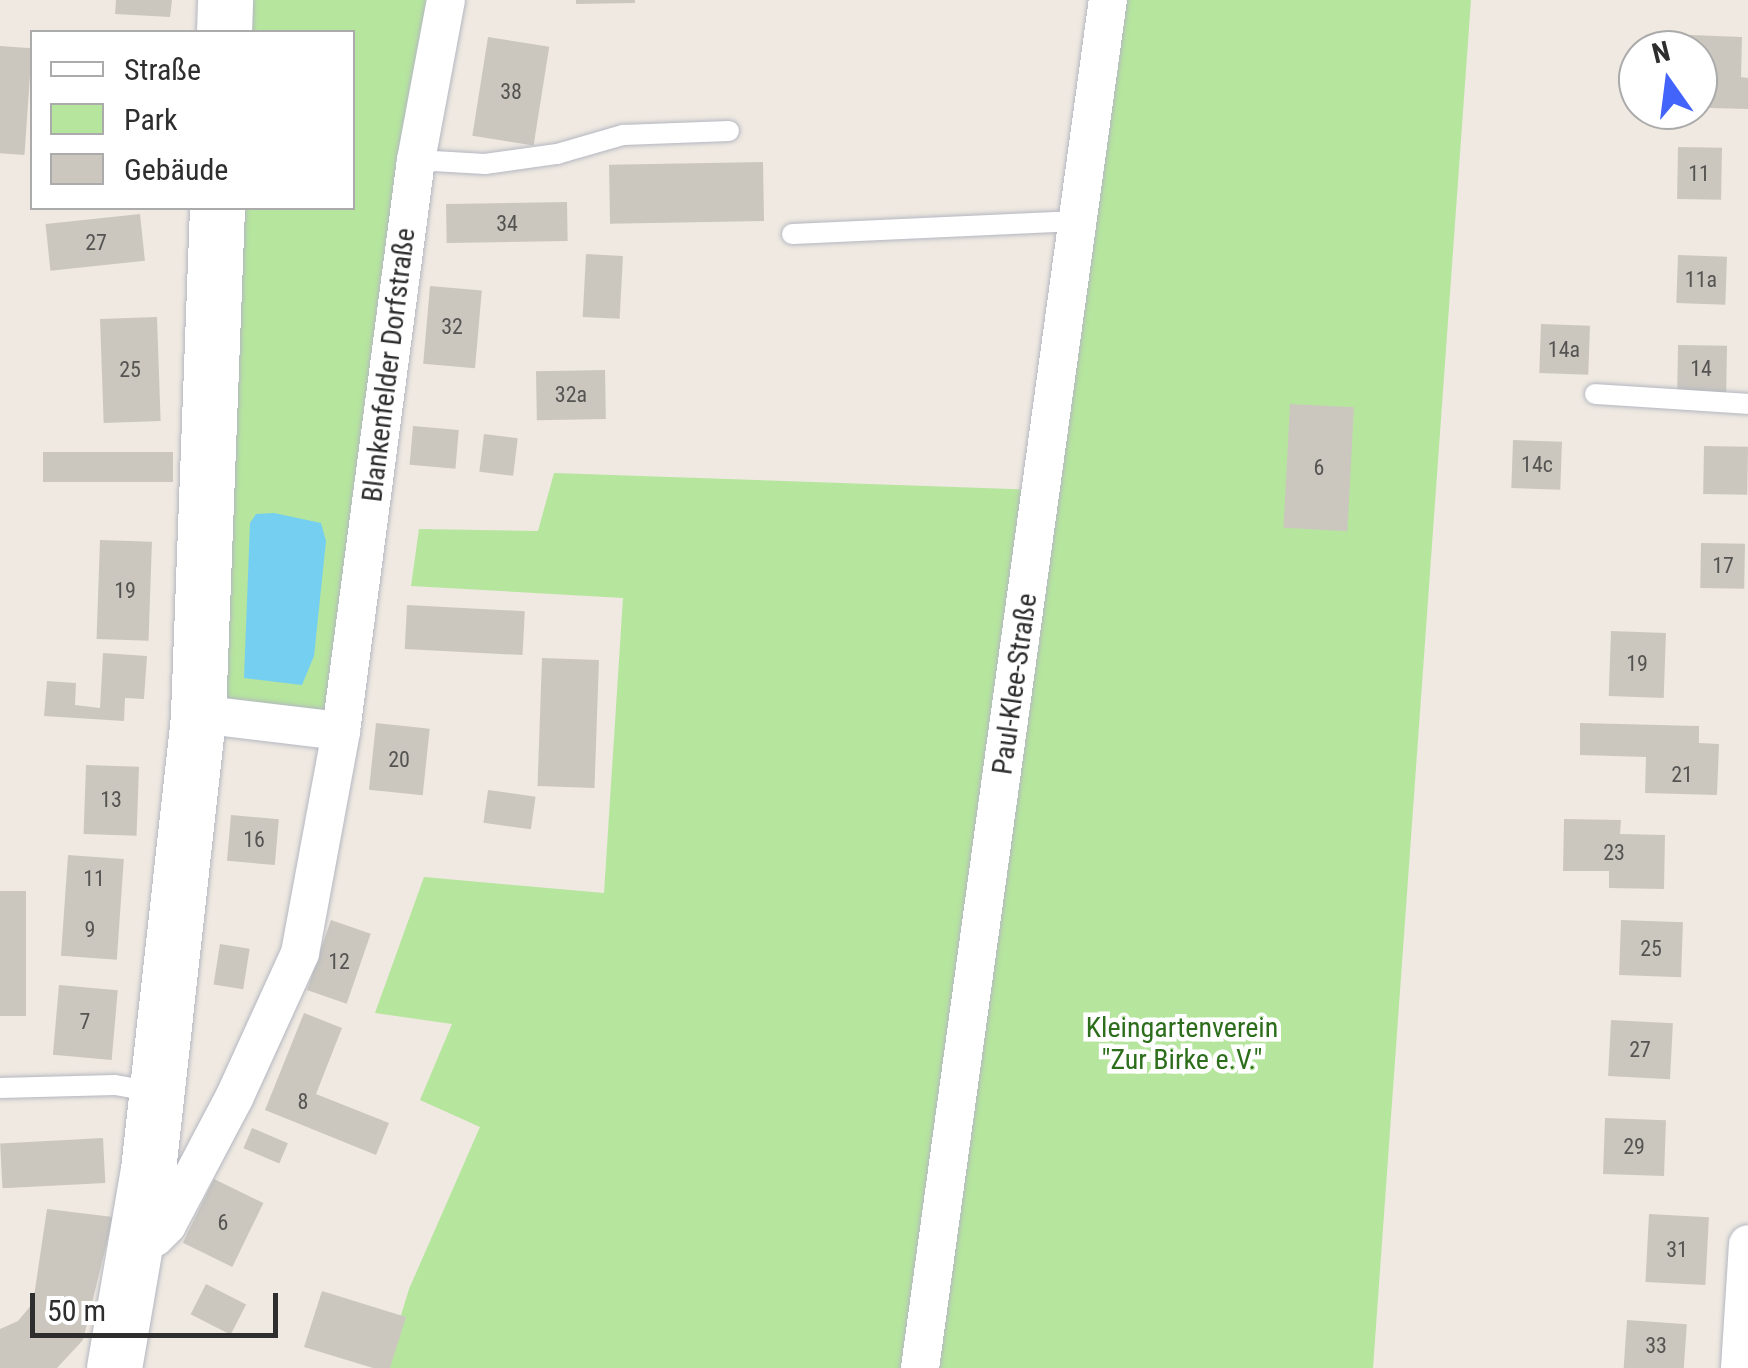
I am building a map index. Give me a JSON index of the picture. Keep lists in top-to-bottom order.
{
  "streets": {
    "street": ["Blankenfelder Dorfstraße", "Paul-Klee-Straße"]
  },
  "parks": ["Kleingartenverein \"Zur Birke e.V.\""],
  "house_numbers": [
    "38",
    "11",
    "34",
    "27",
    "11a",
    "32",
    "14a",
    "14",
    "25",
    "32a",
    "14c",
    "6",
    "17",
    "19",
    "19",
    "20",
    "21",
    "13",
    "16",
    "23",
    "11",
    "9",
    "25",
    "12",
    "7",
    "27",
    "8",
    "29",
    "6",
    "31",
    "33"
  ],
  "legend": ["Straße", "Park", "Gebäude"],
  "scale_bar": "50 m",
  "north": "top"
}
